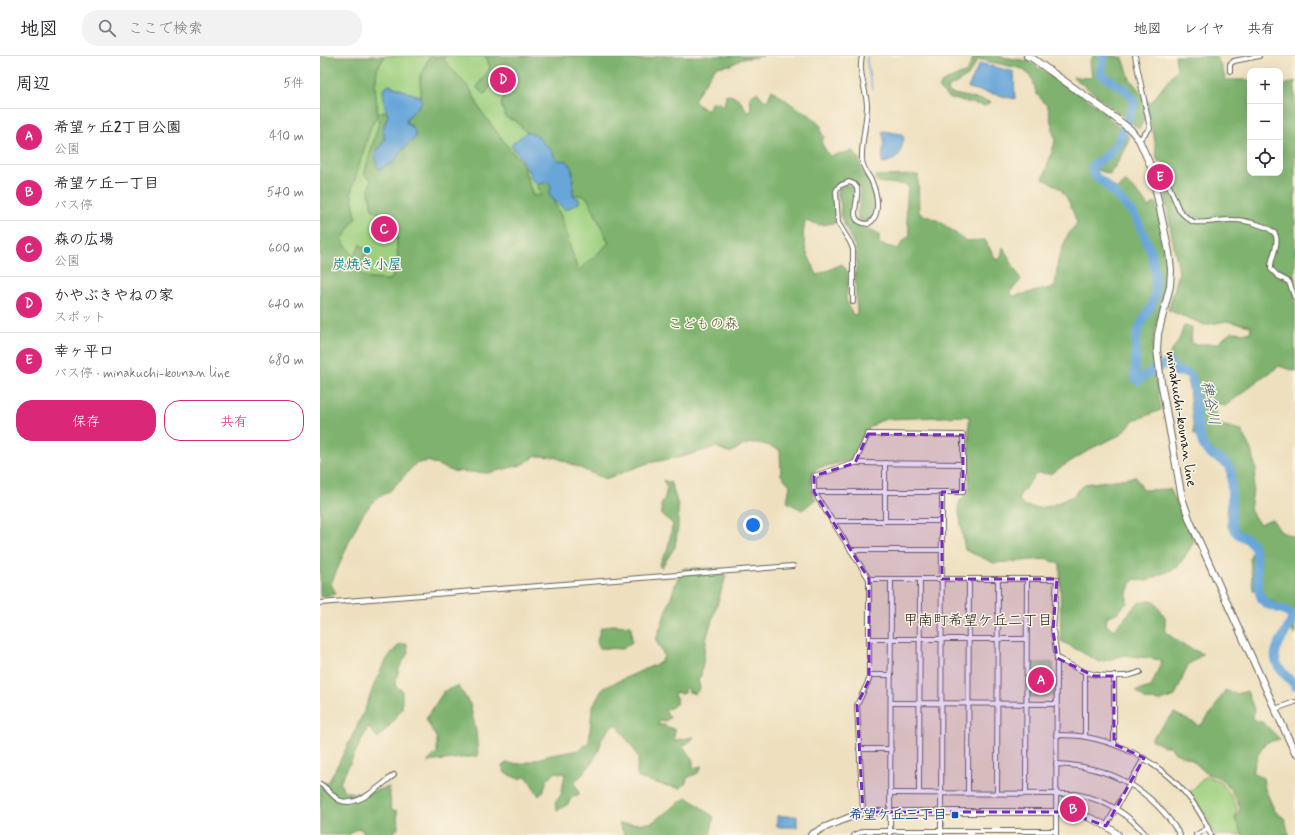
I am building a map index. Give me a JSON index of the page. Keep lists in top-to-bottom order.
{
  "streets": {
    "main road": ["minakuchi-kounan line"]
  },
  "districts": ["甲南町希望ケ丘二丁目"],
  "water": ["稗谷川"],
  "parks": ["こどもの森"],
  "places": {
    "other": ["炭焼き小屋"],
    "transit": ["希望ケ丘三丁目"]
  },
  "page": {
    "header": "地図",
    "search": "ここで検索",
    "nav": ["地図", "レイヤ", "共有"],
    "heading": ["周辺", "5件"],
    "pins": [
      "D",
      "E",
      "C",
      "A",
      "B"
    ],
    "map_buttons": ["+", "−"],
    "list": [
      {
        "mark": "A",
        "name": "希望ヶ丘2丁目公園",
        "note": "公園",
        "value": "410 m"
      },
      {
        "mark": "B",
        "name": "希望ケ丘一丁目",
        "note": "バス停",
        "value": "540 m"
      },
      {
        "mark": "C",
        "name": "森の広場",
        "note": "公園",
        "value": "600 m"
      },
      {
        "mark": "D",
        "name": "かやぶきやねの家",
        "note": "スポット",
        "value": "640 m"
      },
      {
        "mark": "E",
        "name": "幸ヶ平口",
        "note": "バス停 · minakuchi-kounan line",
        "value": "680 m"
      }
    ],
    "buttons": ["保存", "共有"]
  }
}
